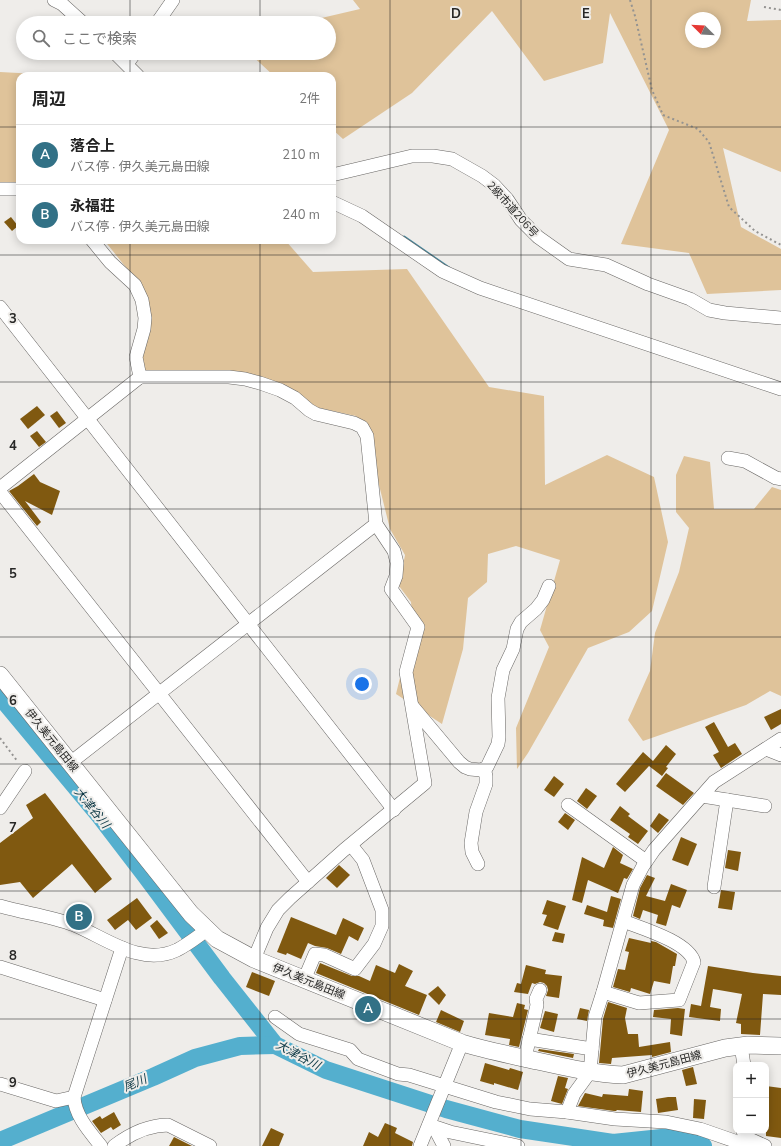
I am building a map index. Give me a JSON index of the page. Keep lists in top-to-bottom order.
{
  "streets": {
    "main road": ["伊久美元島田線"],
    "street": ["2級市道206号"]
  },
  "water": ["大津谷川", "尾川"],
  "north": "top left",
  "page": {
    "search": "ここで検索",
    "heading": ["周辺", "2件"],
    "list": [
      {
        "mark": "A",
        "name": "落合上",
        "note": "バス停 · 伊久美元島田線",
        "value": "210 m"
      },
      {
        "mark": "B",
        "name": "永福荘",
        "note": "バス停 · 伊久美元島田線",
        "value": "240 m"
      }
    ],
    "pins": ["B", "A"],
    "map_buttons": ["+", "−"]
  },
  "grid": {
    "columns": ["D", "E"],
    "rows": [
      "3",
      "4",
      "5",
      "6",
      "7",
      "8",
      "9"
    ]
  }
}
